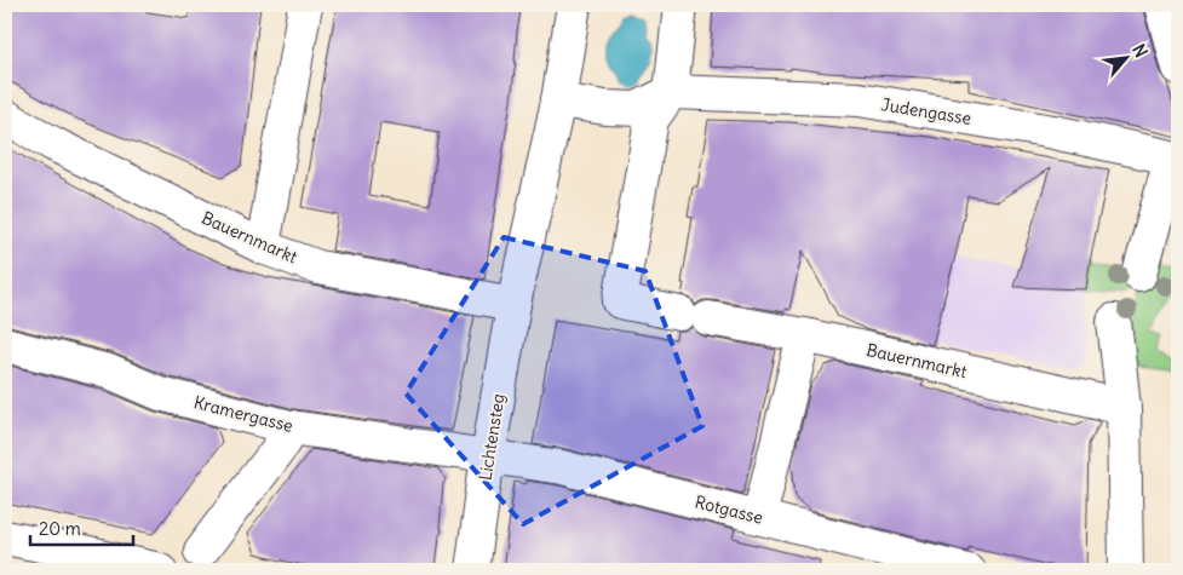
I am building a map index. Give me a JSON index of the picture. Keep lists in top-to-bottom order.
{
  "streets": {
    "street": [
      "Judengasse",
      "Bauernmarkt",
      "Kramergasse",
      "Lichtensteg",
      "Rotgasse"
    ]
  },
  "crossings": [
    ["Judengasse", "Bauernmarkt"],
    ["Bauernmarkt", "Lichtensteg"],
    ["Kramergasse", "Lichtensteg"],
    ["Kramergasse", "Rotgasse"],
    ["Lichtensteg", "Rotgasse"]
  ],
  "scale_bar": "20 m",
  "north": "top right"
}
